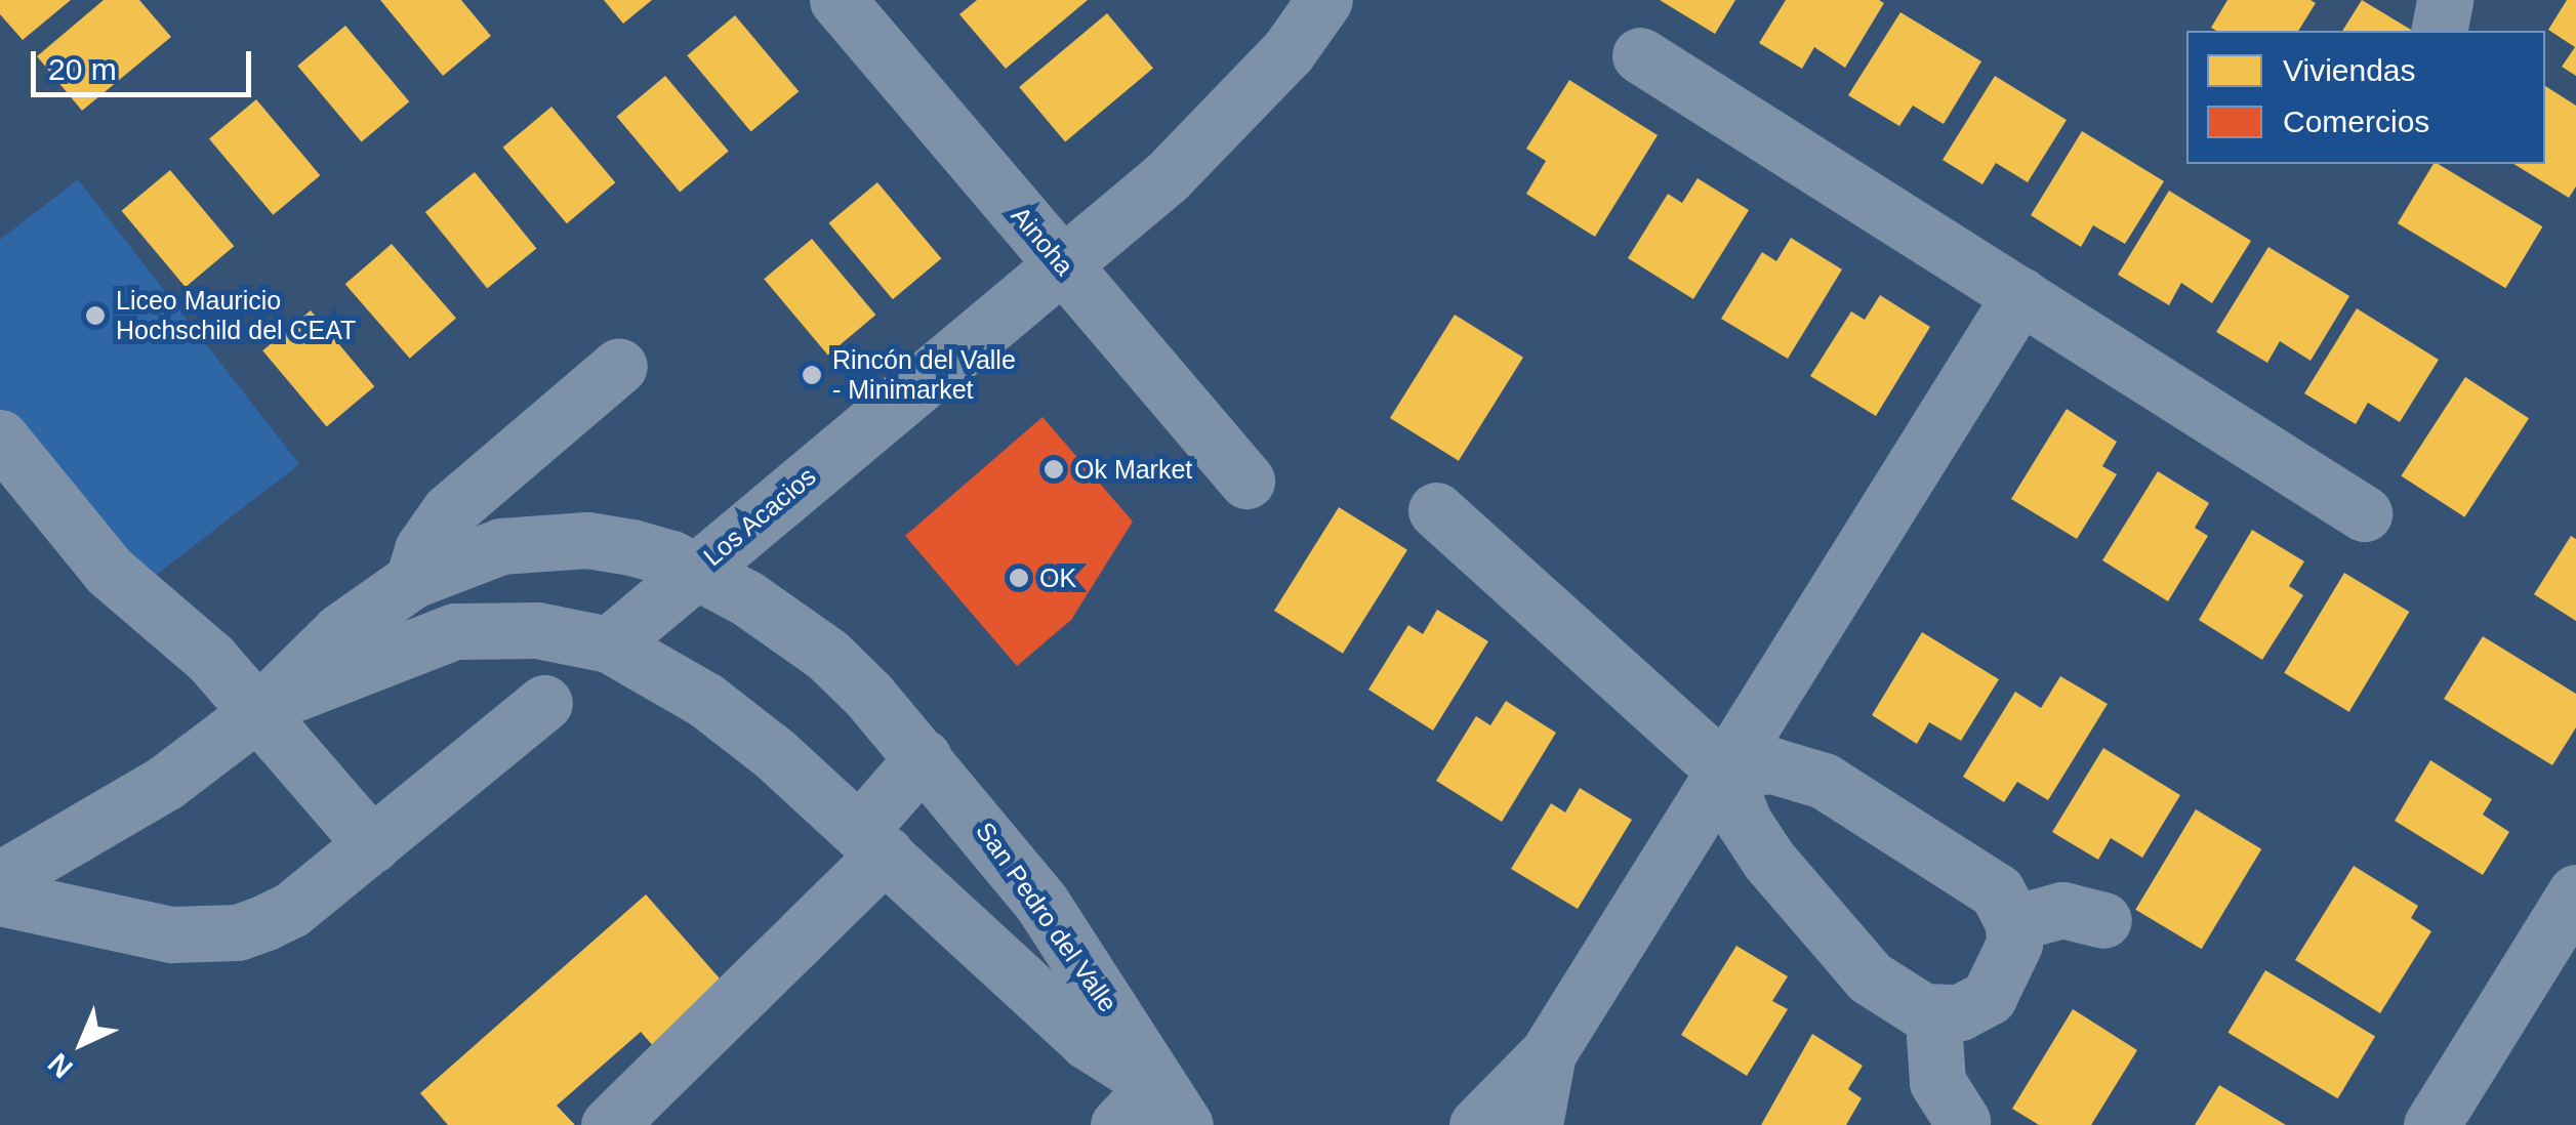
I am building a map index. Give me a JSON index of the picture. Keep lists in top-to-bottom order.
{
  "streets": {
    "street": ["Ainoha", "Los Acacios", "San Pedro del Valle"]
  },
  "crossings": [
    ["Ainoha", "Los Acacios"],
    ["Los Acacios", "San Pedro del Valle"]
  ],
  "places": [
    "Liceo Mauricio Hochschild del CEAT",
    "Rincón del Valle - Minimarket",
    "Ok Market",
    "OK"
  ],
  "legend": ["Viviendas", "Comercios"],
  "scale_bar": "20 m",
  "north": "bottom left"
}
